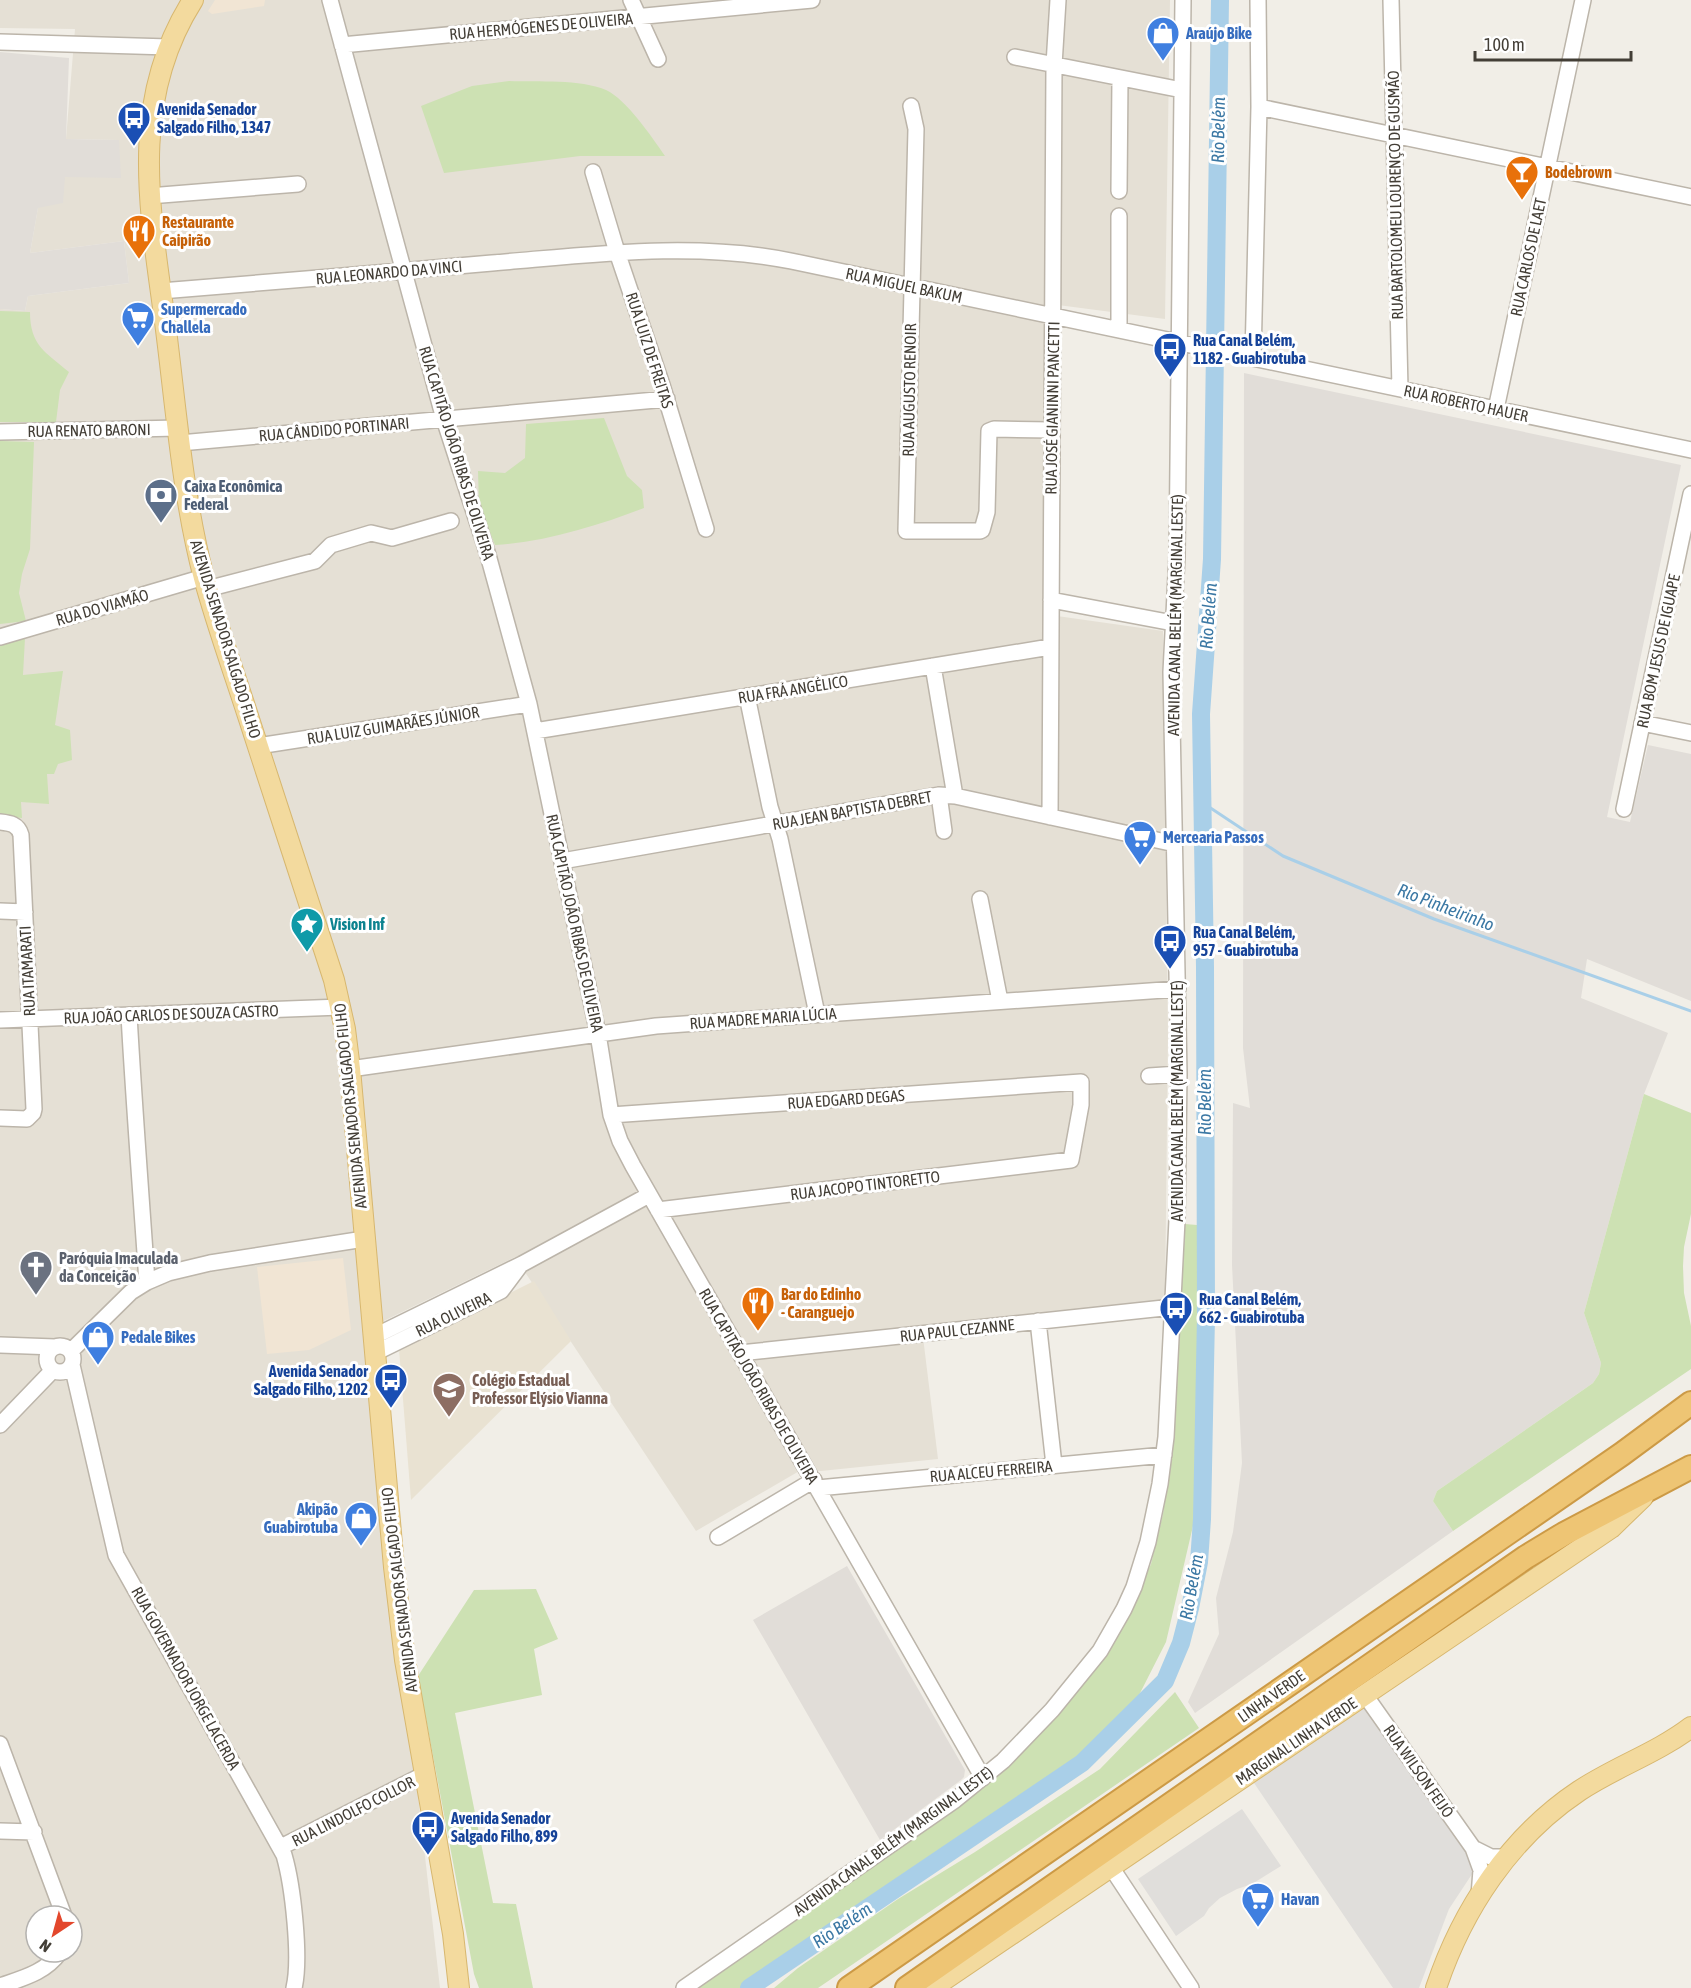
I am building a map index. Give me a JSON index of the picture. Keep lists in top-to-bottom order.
{
  "streets": {
    "highway": ["LINHA VERDE"],
    "main road": ["AVENIDA SENADOR SALGADO FILHO", "MARGINAL LINHA VERDE"],
    "street": [
      "RUA HERMÓGENES DE OLIVEIRA",
      "RUA BARTOLOMEU LOURENÇO DE GUSMÃO",
      "RUA CARLOS DE LAET",
      "RUA LEONARDO DA VINCI",
      "RUA MIGUEL BAKUM",
      "RUA LUIZ DE FREITAS",
      "RUA AUGUSTO RENOIR",
      "RUA ROBERTO HAUER",
      "RUA JOSÉ GIANINNI PANCETTI",
      "RUA CÂNDIDO PORTINARI",
      "RUA RENATO BARONI",
      "RUA CAPITÃO JOÃO RIBAS DE OLIVEIRA",
      "RUA DO VIAMÃO",
      "AVENIDA CANAL BELÉM (MARGINAL LESTE)",
      "RUA BOM JESUS DE IGUAPE",
      "RUA FRÁ ANGÉLICO",
      "RUA LUIZ GUIMARÃES JÚNIOR",
      "RUA JEAN BAPTISTA DEBRET",
      "RUA ITAMARATI",
      "RUA JOÃO CARLOS DE SOUZA CASTRO",
      "RUA MADRE MARIA LÚCIA",
      "RUA EDGARD DEGAS",
      "RUA JACOPO TINTORETTO",
      "RUA OLIVEIRA",
      "RUA PAUL CEZANNE",
      "RUA ALCEU FERREIRA",
      "RUA GOVERNADOR JORGE LACERDA",
      "RUA WILSON FEIJÓ",
      "RUA LINDOLFO COLLOR"
    ]
  },
  "crossings": [
    ["RUA HERMÓGENES DE OLIVEIRA", "RUA CAPITÃO JOÃO RIBAS DE OLIVEIRA"],
    ["RUA BARTOLOMEU LOURENÇO DE GUSMÃO", "RUA ROBERTO HAUER"],
    ["RUA CARLOS DE LAET", "RUA ROBERTO HAUER"],
    ["RUA LEONARDO DA VINCI", "RUA MIGUEL BAKUM"],
    ["RUA LEONARDO DA VINCI", "RUA LUIZ DE FREITAS"],
    ["RUA LEONARDO DA VINCI", "RUA CAPITÃO JOÃO RIBAS DE OLIVEIRA"],
    ["RUA LEONARDO DA VINCI", "AVENIDA SENADOR SALGADO FILHO"],
    ["RUA MIGUEL BAKUM", "RUA LUIZ DE FREITAS"],
    ["RUA MIGUEL BAKUM", "RUA AUGUSTO RENOIR"],
    ["RUA MIGUEL BAKUM", "RUA ROBERTO HAUER"],
    ["RUA MIGUEL BAKUM", "RUA JOSÉ GIANINNI PANCETTI"],
    ["RUA MIGUEL BAKUM", "AVENIDA CANAL BELÉM (MARGINAL LESTE)"],
    ["RUA LUIZ DE FREITAS", "RUA CÂNDIDO PORTINARI"],
    ["RUA AUGUSTO RENOIR", "RUA JOSÉ GIANINNI PANCETTI"],
    ["RUA ROBERTO HAUER", "AVENIDA CANAL BELÉM (MARGINAL LESTE)"],
    ["RUA JOSÉ GIANINNI PANCETTI", "RUA FRÁ ANGÉLICO"],
    ["RUA JOSÉ GIANINNI PANCETTI", "RUA JEAN BAPTISTA DEBRET"],
    ["RUA CÂNDIDO PORTINARI", "RUA RENATO BARONI"],
    ["RUA CÂNDIDO PORTINARI", "RUA CAPITÃO JOÃO RIBAS DE OLIVEIRA"],
    ["RUA CÂNDIDO PORTINARI", "AVENIDA SENADOR SALGADO FILHO"],
    ["RUA RENATO BARONI", "AVENIDA SENADOR SALGADO FILHO"],
    ["RUA CAPITÃO JOÃO RIBAS DE OLIVEIRA", "AVENIDA CANAL BELÉM (MARGINAL LESTE)"],
    ["RUA CAPITÃO JOÃO RIBAS DE OLIVEIRA", "RUA FRÁ ANGÉLICO"],
    ["RUA CAPITÃO JOÃO RIBAS DE OLIVEIRA", "RUA LUIZ GUIMARÃES JÚNIOR"],
    ["RUA CAPITÃO JOÃO RIBAS DE OLIVEIRA", "RUA JEAN BAPTISTA DEBRET"],
    ["RUA CAPITÃO JOÃO RIBAS DE OLIVEIRA", "RUA MADRE MARIA LÚCIA"],
    ["RUA CAPITÃO JOÃO RIBAS DE OLIVEIRA", "RUA EDGARD DEGAS"],
    ["RUA CAPITÃO JOÃO RIBAS DE OLIVEIRA", "RUA JACOPO TINTORETTO"],
    ["RUA CAPITÃO JOÃO RIBAS DE OLIVEIRA", "RUA OLIVEIRA"],
    ["RUA CAPITÃO JOÃO RIBAS DE OLIVEIRA", "RUA PAUL CEZANNE"],
    ["RUA CAPITÃO JOÃO RIBAS DE OLIVEIRA", "RUA ALCEU FERREIRA"],
    ["RUA DO VIAMÃO", "AVENIDA SENADOR SALGADO FILHO"],
    ["AVENIDA CANAL BELÉM (MARGINAL LESTE)", "RUA JEAN BAPTISTA DEBRET"],
    ["AVENIDA CANAL BELÉM (MARGINAL LESTE)", "RUA MADRE MARIA LÚCIA"],
    ["AVENIDA CANAL BELÉM (MARGINAL LESTE)", "RUA PAUL CEZANNE"],
    ["AVENIDA CANAL BELÉM (MARGINAL LESTE)", "RUA ALCEU FERREIRA"],
    ["AVENIDA SENADOR SALGADO FILHO", "RUA LUIZ GUIMARÃES JÚNIOR"],
    ["AVENIDA SENADOR SALGADO FILHO", "RUA JOÃO CARLOS DE SOUZA CASTRO"],
    ["AVENIDA SENADOR SALGADO FILHO", "RUA MADRE MARIA LÚCIA"],
    ["AVENIDA SENADOR SALGADO FILHO", "RUA OLIVEIRA"],
    ["AVENIDA SENADOR SALGADO FILHO", "RUA LINDOLFO COLLOR"],
    ["RUA ITAMARATI", "RUA JOÃO CARLOS DE SOUZA CASTRO"],
    ["RUA EDGARD DEGAS", "RUA JACOPO TINTORETTO"],
    ["RUA GOVERNADOR JORGE LACERDA", "RUA LINDOLFO COLLOR"],
    ["LINHA VERDE", "MARGINAL LINHA VERDE"],
    ["MARGINAL LINHA VERDE", "RUA WILSON FEIJÓ"]
  ],
  "water": ["Rio Belém", "Rio Pinheirinho"],
  "places": {
    "shop": ["Araújo Bike", "Pedale Bikes", "Akipão Guabirotuba"],
    "bus stop": [
      "Avenida Senador Salgado Filho, 1347",
      "Rua Canal Belém, 1182 - Guabirotuba",
      "Rua Canal Belém, 957 - Guabirotuba",
      "Rua Canal Belém, 662 - Guabirotuba",
      "Avenida Senador Salgado Filho, 1202",
      "Avenida Senador Salgado Filho, 899"
    ],
    "bar": ["Bodebrown"],
    "restaurant": ["Restaurante Caipirão", "Bar do Edinho - Caranguejo"],
    "supermarket": ["Supermercado Challela", "Mercearia Passos", "Havan"],
    "bank": ["Caixa Econômica Federal"],
    "place": ["Vision Inf"],
    "church": ["Paróquia Imaculada da Conceição"],
    "school or university": ["Colégio Estadual Professor Elýsio Vianna"]
  },
  "scale_bar": "100 m",
  "north": "bottom left"
}
